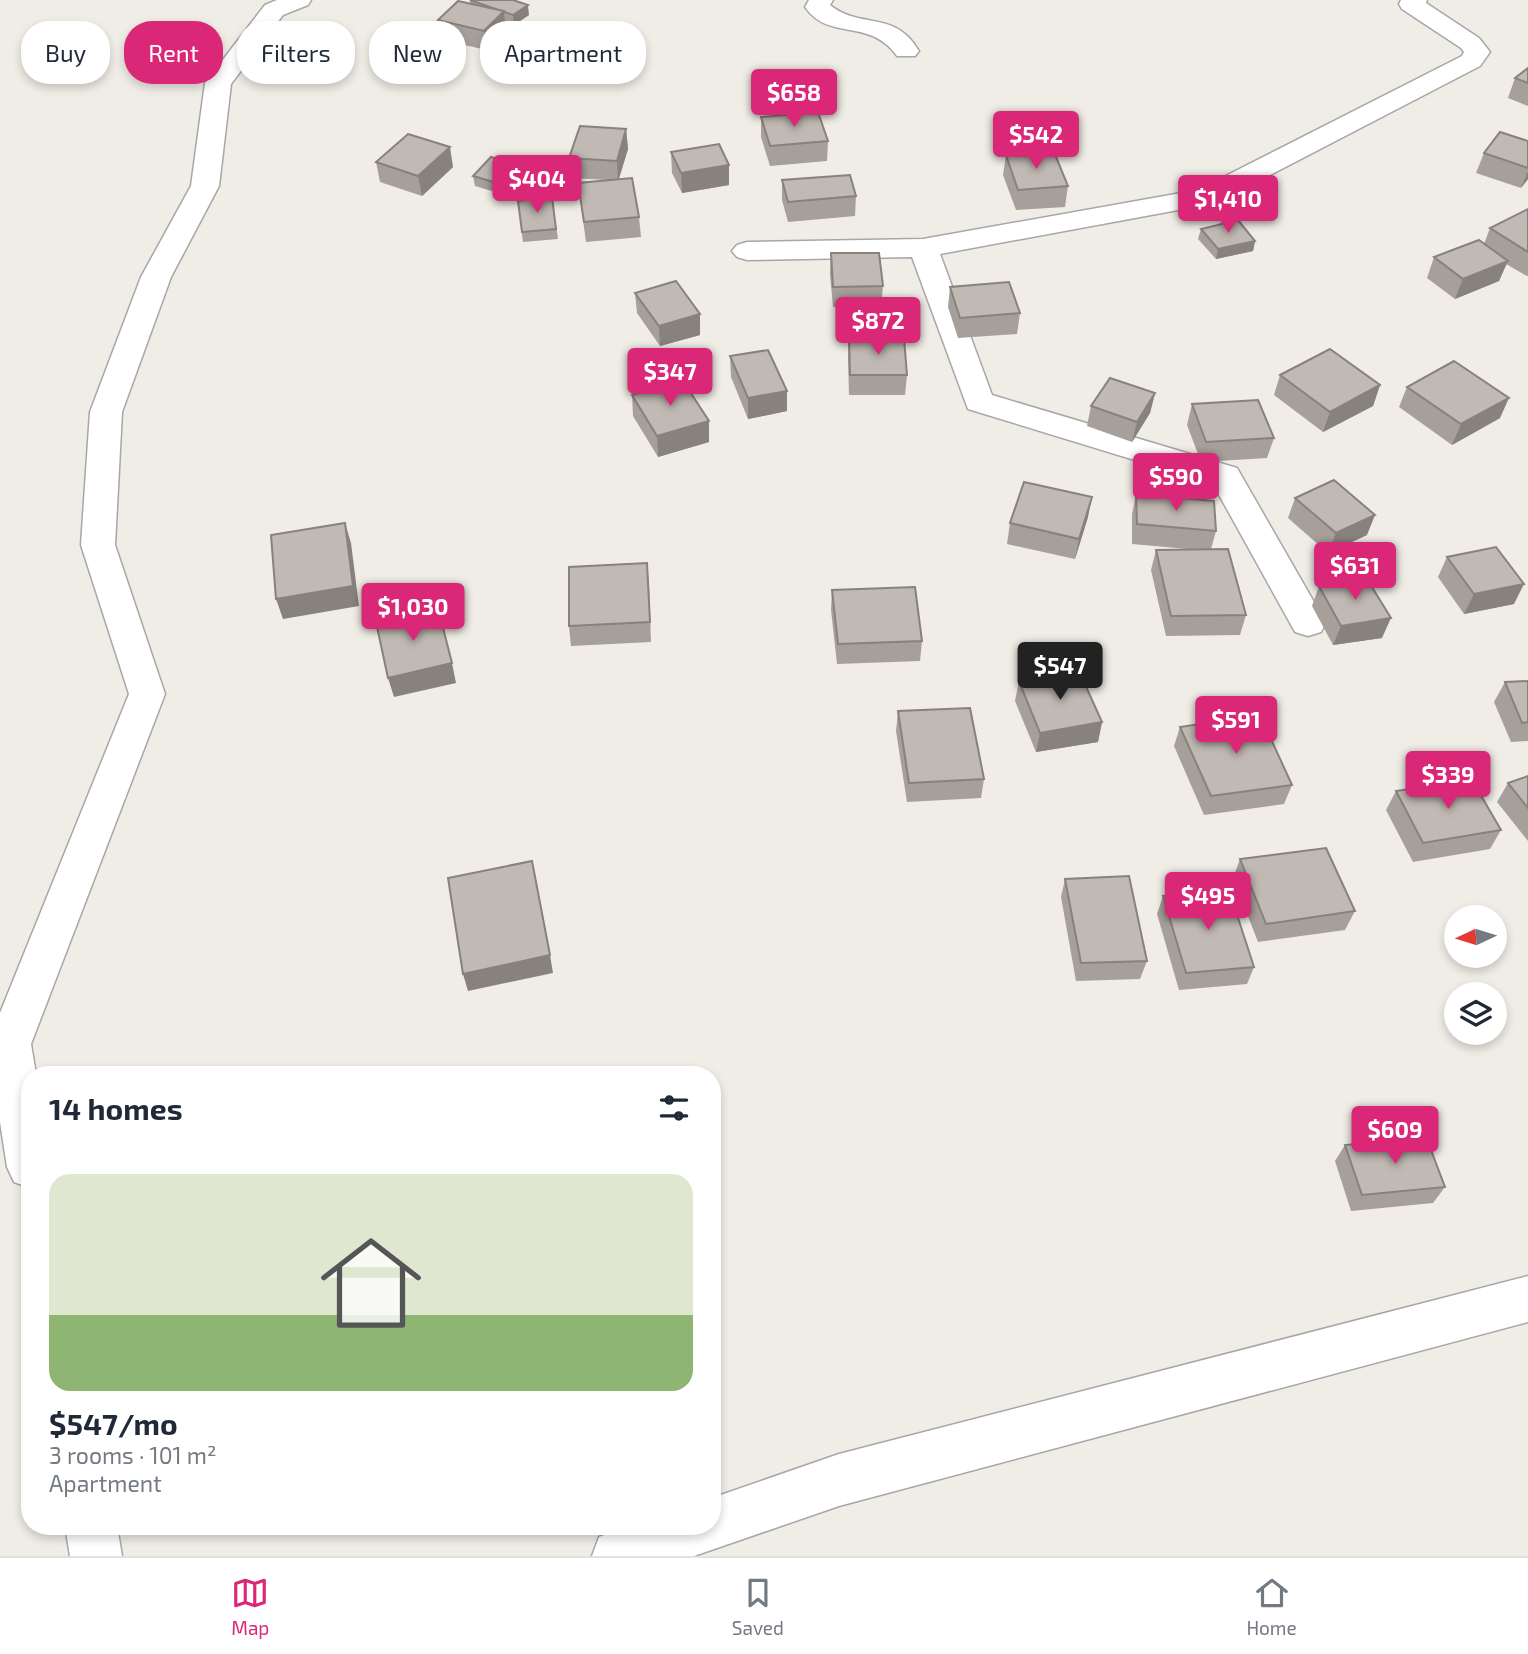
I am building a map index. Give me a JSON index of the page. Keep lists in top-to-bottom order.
{
  "north": "left",
  "page": {
    "chip": [
      "Buy",
      "Rent",
      "Filters",
      "New",
      "Apartment"
    ],
    "price": [
      "$658",
      "$542",
      "$404",
      "$1,410",
      "$872",
      "$347",
      "$590",
      "$631",
      "$1,030",
      "$547",
      "$591",
      "$339",
      "$495",
      "$609"
    ],
    "heading": "14 homes",
    "list": [
      {
        "name": "$547/mo",
        "note": "3 rooms · 101 m² · Apartment"
      }
    ],
    "tabs": ["Map", "Saved", "Home"]
  }
}
